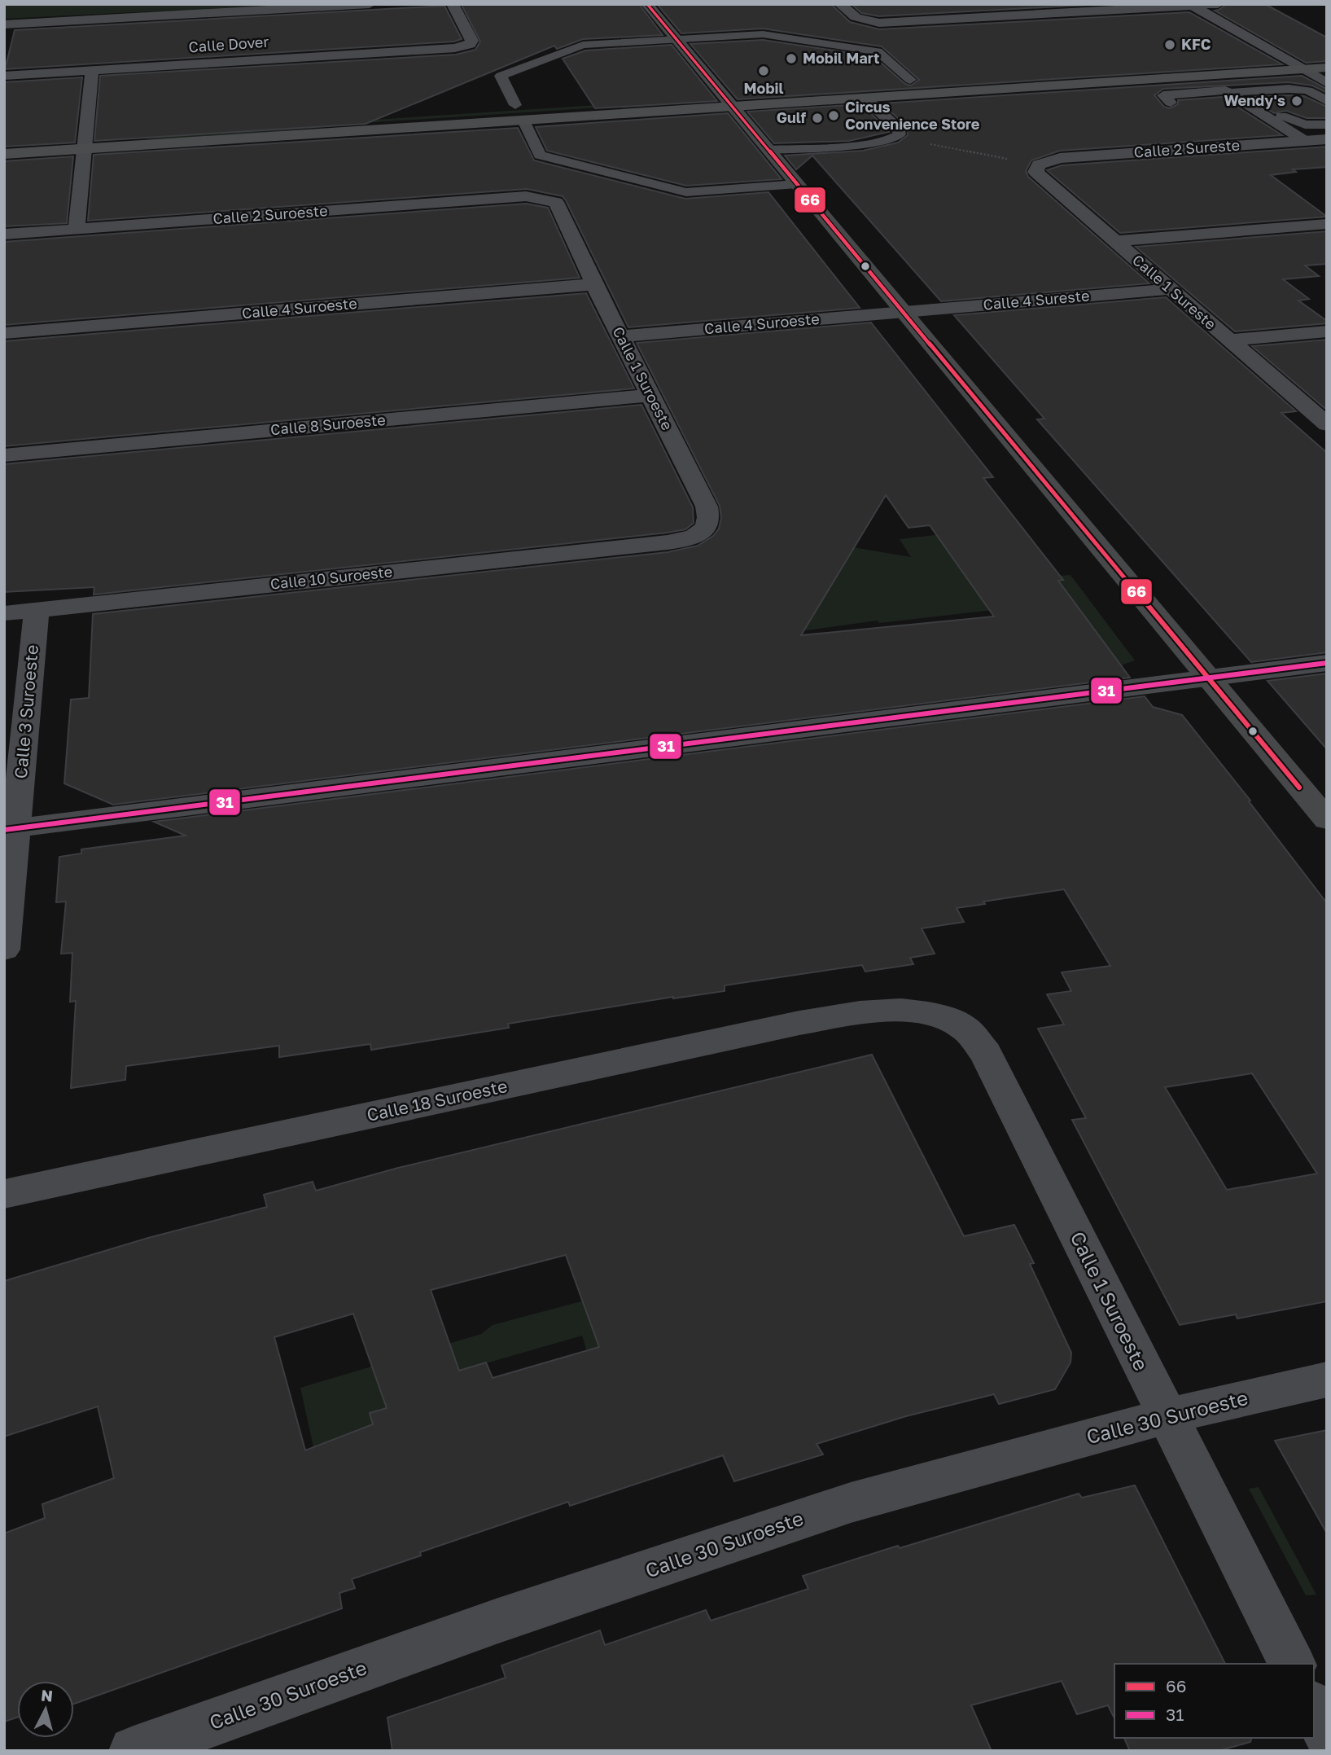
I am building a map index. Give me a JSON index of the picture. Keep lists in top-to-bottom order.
{
  "streets": {
    "street": [
      "Calle Dover",
      "Calle 2 Sureste",
      "Calle 2 Suroeste",
      "Calle 1 Sureste",
      "Calle 4 Sureste",
      "Calle 4 Suroeste",
      "Calle 1 Suroeste",
      "Calle 8 Suroeste",
      "Calle 10 Suroeste",
      "Calle 3 Suroeste",
      "Calle 18 Suroeste",
      "Calle 30 Suroeste"
    ]
  },
  "crossings": [
    ["Calle 2 Sureste", "Calle 1 Sureste"],
    ["Calle 2 Suroeste", "Calle 1 Suroeste"],
    ["Calle 1 Sureste", "Calle 4 Sureste"],
    ["Calle 4 Sureste", "Calle 4 Suroeste"],
    ["Calle 4 Suroeste", "Calle 1 Suroeste"],
    ["Calle 1 Suroeste", "Calle 8 Suroeste"],
    ["Calle 1 Suroeste", "Calle 10 Suroeste"],
    ["Calle 1 Suroeste", "Calle 18 Suroeste"],
    ["Calle 1 Suroeste", "Calle 30 Suroeste"],
    ["Calle 10 Suroeste", "Calle 3 Suroeste"]
  ],
  "places": [
    "KFC",
    "Mobil Mart",
    "Mobil",
    "Wendy's",
    "Circus Convenience Store",
    "Gulf"
  ],
  "lines": ["transit line 66", "transit line 31"],
  "legend": ["66", "31"],
  "north": "top"
}
